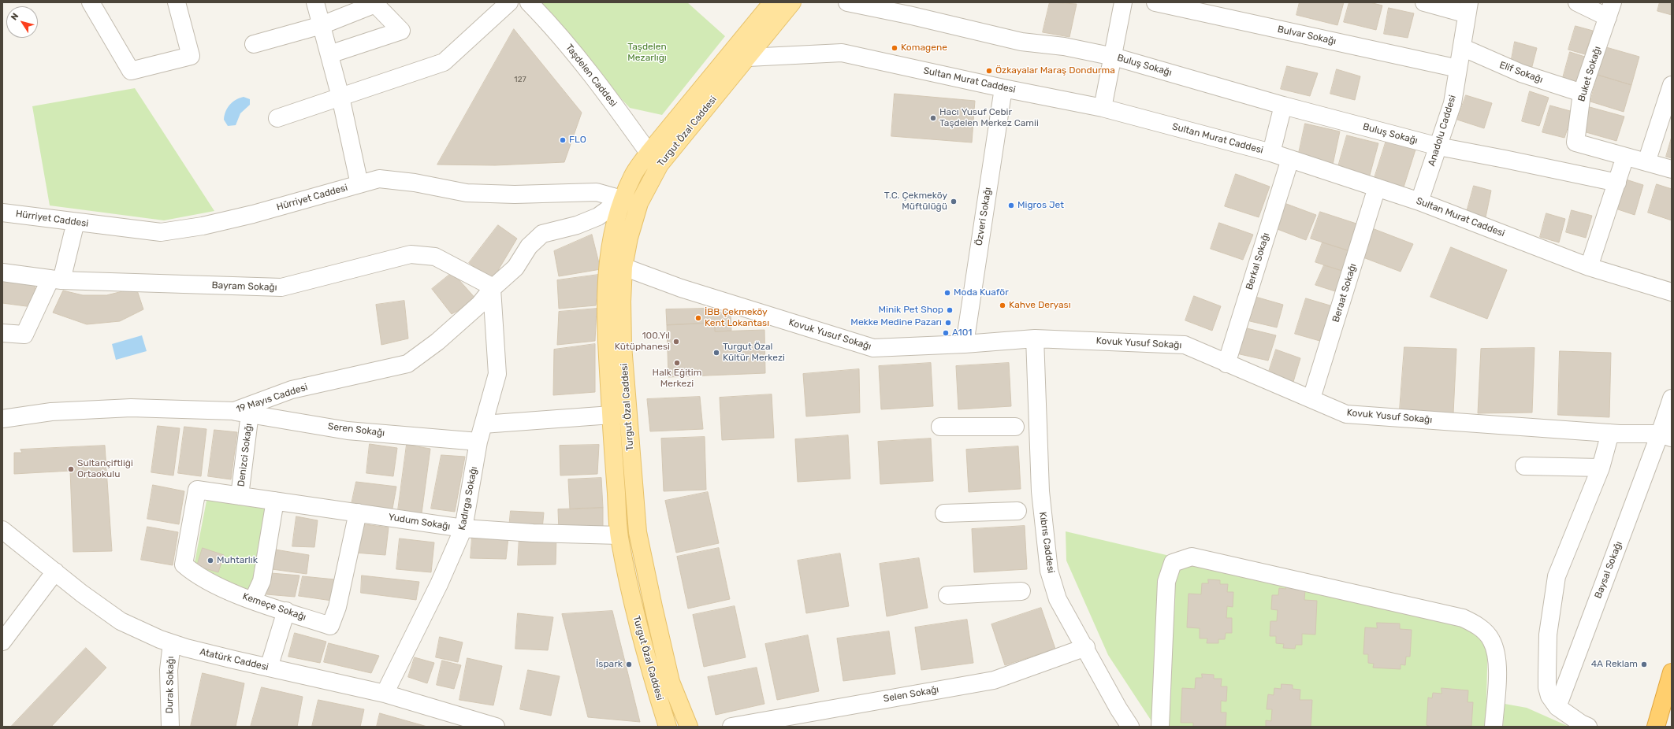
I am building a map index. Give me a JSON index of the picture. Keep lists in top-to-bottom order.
{
  "streets": {
    "main road": ["Turgut Özal Caddesi"],
    "street": [
      "Bulvar Sokağı",
      "Buluş Sokağı",
      "Elif Sokağı",
      "Buket Sokağı",
      "Taşdelen Caddesi",
      "Sultan Murat Caddesi",
      "Anadolu Caddesi",
      "Hürriyet Caddesi",
      "Özveri Sokağı",
      "Berkal Sokağı",
      "Bayram Sokağı",
      "Beraat Sokağı",
      "Kovuk Yusuf Sokağı",
      "19 Mayıs Caddesi",
      "Seren Sokağı",
      "Denizci Sokağı",
      "Kadırga Sokağı",
      "Yudum Sokağı",
      "Kıbrıs Caddesi",
      "Baysal Sokağı",
      "Kemeçe Sokağı",
      "Atatürk Caddesi",
      "Durak Sokağı",
      "Selen Sokağı"
    ]
  },
  "crossings": [
    ["Bulvar Sokağı", "Anadolu Caddesi"],
    ["Buluş Sokağı", "Anadolu Caddesi"],
    ["Elif Sokağı", "Buket Sokağı"],
    ["Elif Sokağı", "Anadolu Caddesi"],
    ["Taşdelen Caddesi", "Turgut Özal Caddesi"],
    ["Sultan Murat Caddesi", "Anadolu Caddesi"],
    ["Sultan Murat Caddesi", "Turgut Özal Caddesi"],
    ["Sultan Murat Caddesi", "Özveri Sokağı"],
    ["Sultan Murat Caddesi", "Berkal Sokağı"],
    ["Sultan Murat Caddesi", "Beraat Sokağı"],
    ["Turgut Özal Caddesi", "Hürriyet Caddesi"],
    ["Turgut Özal Caddesi", "Kovuk Yusuf Sokağı"],
    ["Turgut Özal Caddesi", "19 Mayıs Caddesi"],
    ["Turgut Özal Caddesi", "Yudum Sokağı"],
    ["Hürriyet Caddesi", "19 Mayıs Caddesi"],
    ["Özveri Sokağı", "Kovuk Yusuf Sokağı"],
    ["Berkal Sokağı", "Kovuk Yusuf Sokağı"],
    ["Bayram Sokağı", "19 Mayıs Caddesi"],
    ["Bayram Sokağı", "Kadırga Sokağı"],
    ["Beraat Sokağı", "Kovuk Yusuf Sokağı"],
    ["Kovuk Yusuf Sokağı", "Kıbrıs Caddesi"],
    ["Kovuk Yusuf Sokağı", "Baysal Sokağı"],
    ["19 Mayıs Caddesi", "Seren Sokağı"],
    ["19 Mayıs Caddesi", "Denizci Sokağı"],
    ["19 Mayıs Caddesi", "Kadırga Sokağı"],
    ["Seren Sokağı", "Denizci Sokağı"],
    ["Seren Sokağı", "Kadırga Sokağı"],
    ["Denizci Sokağı", "Yudum Sokağı"],
    ["Kadırga Sokağı", "Yudum Sokağı"],
    ["Kadırga Sokağı", "Atatürk Caddesi"],
    ["Yudum Sokağı", "Kemeçe Sokağı"],
    ["Kıbrıs Caddesi", "Selen Sokağı"],
    ["Atatürk Caddesi", "Durak Sokağı"]
  ],
  "parks": ["Taşdelen Mezarlığı"],
  "places": [
    "Komagene",
    "Özkayalar Maraş Dondurma",
    "Hacı Yusuf Cebir Taşdelen Merkez Camii",
    "FLO",
    "T.C. Çekmeköy Müftülüğü",
    "Migros Jet",
    "Moda Kuaför",
    "Kahve Deryası",
    "Minik Pet Shop",
    "İBB Çekmeköy Kent Lokantası",
    "Mekke Medine Pazarı",
    "A101",
    "100.Yıl Kütüphanesi",
    "Turgut Özal Kültür Merkezi",
    "Halk Eğitim Merkezi",
    "Sultançiftliği Ortaokulu",
    "Muhtarlık",
    "İspark",
    "4A Reklam"
  ],
  "house_numbers": ["127"],
  "north": "top left"
}
